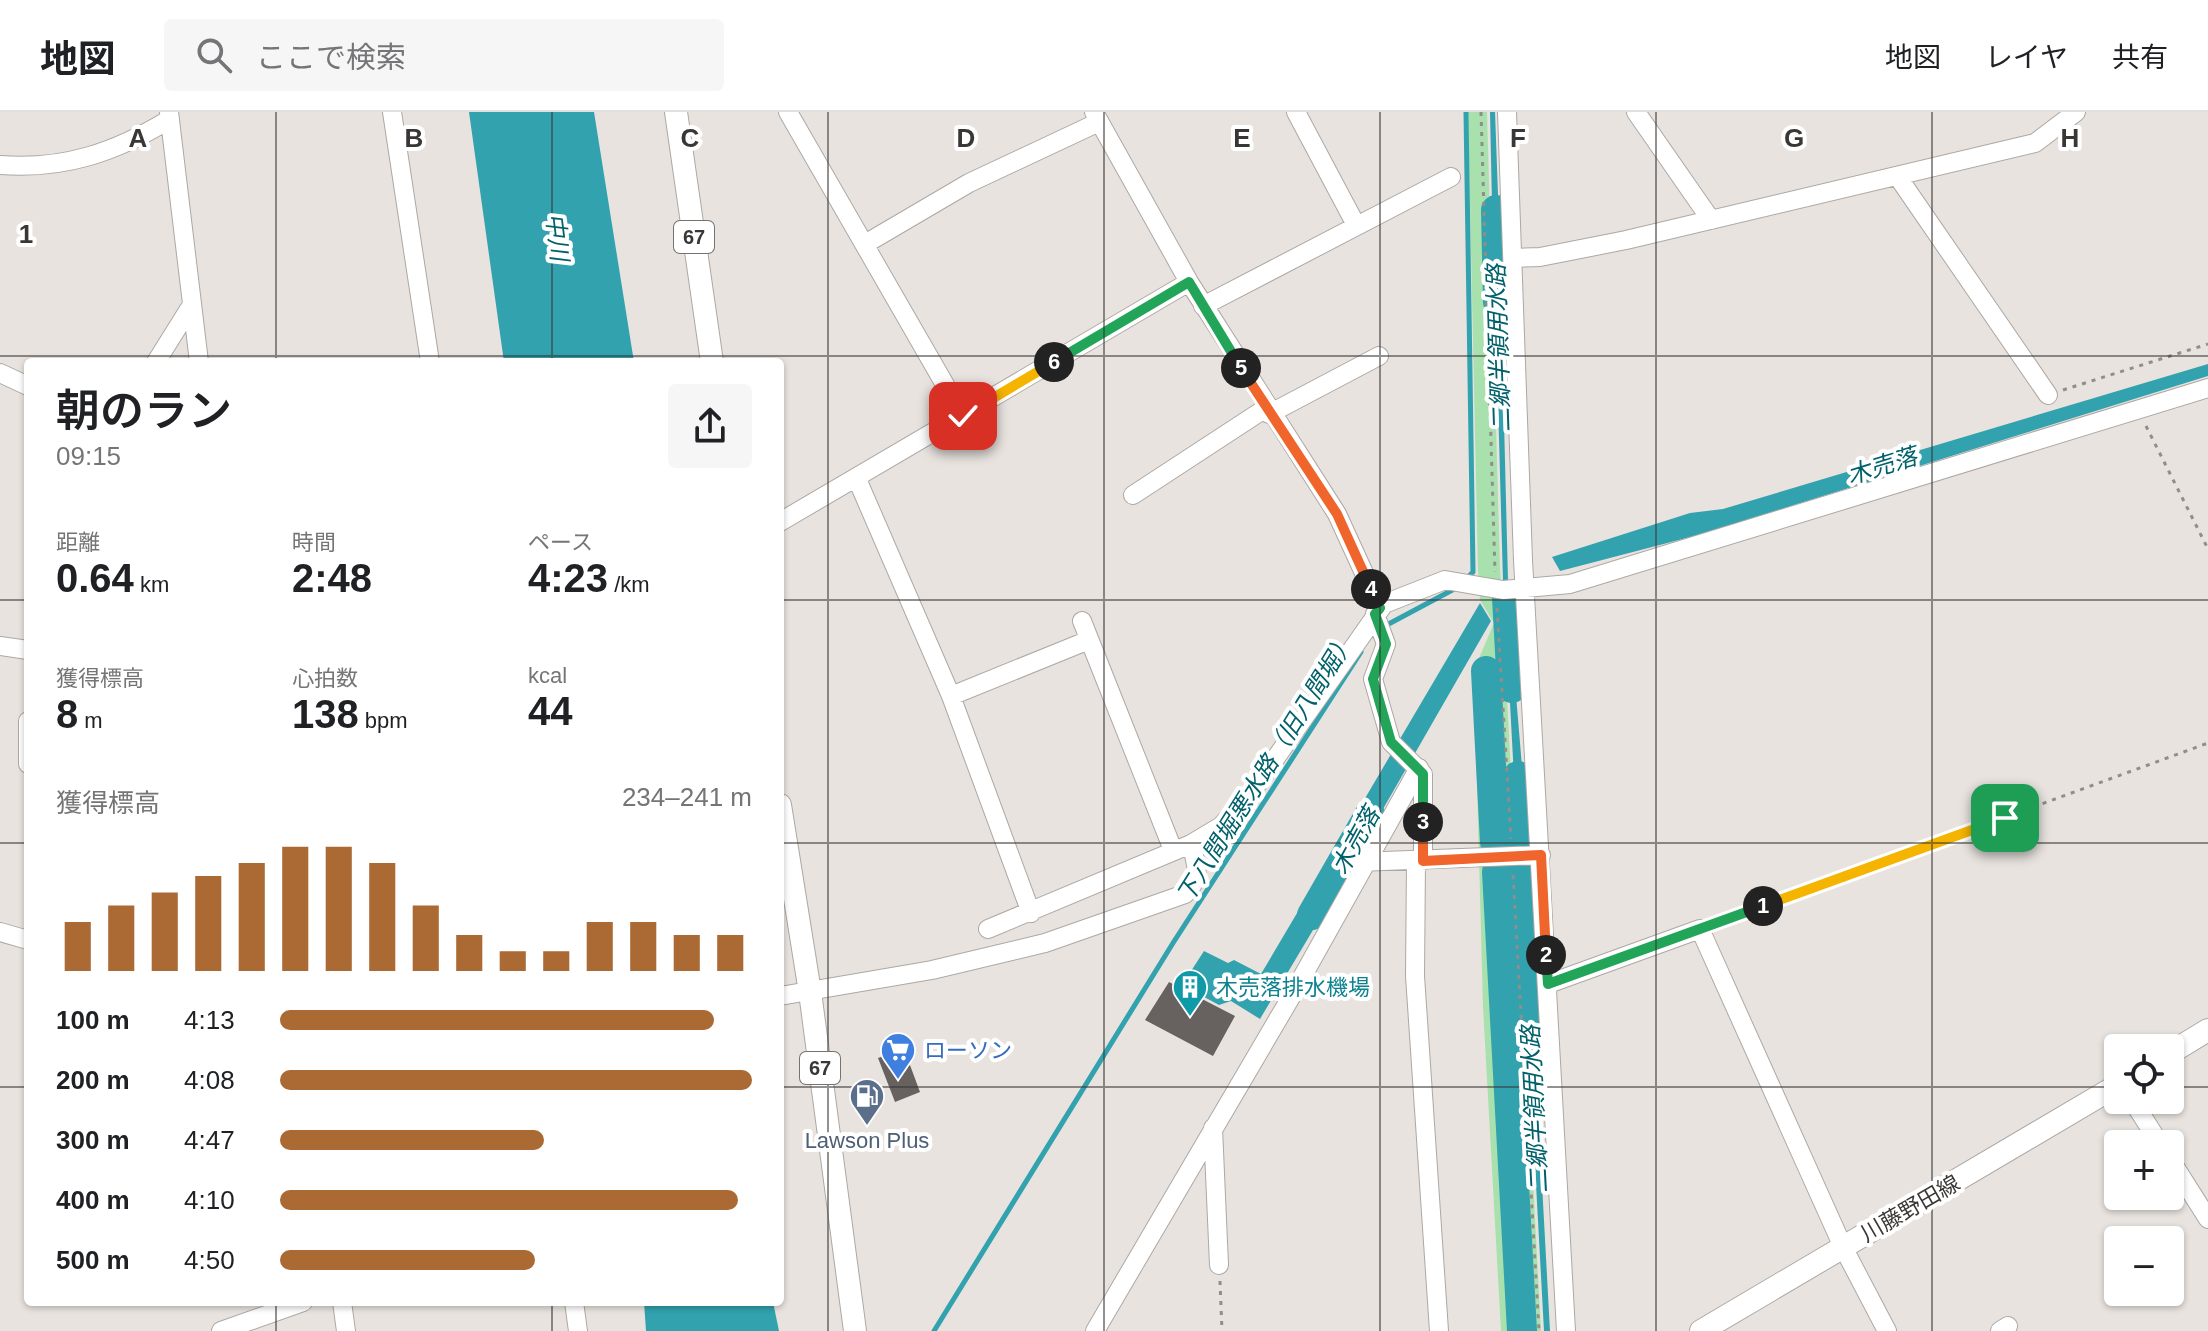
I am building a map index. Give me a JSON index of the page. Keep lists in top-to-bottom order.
{
  "streets": {
    "main road": ["67", "川藤野田線"]
  },
  "water": [
    "中川",
    "二郷半領用水路",
    "木売落",
    "下八間堀悪水路（旧八間堀）"
  ],
  "places": {
    "building": ["木売落排水機場"],
    "supermarket": ["ローソン"],
    "fuel station": ["Lawson Plus"]
  },
  "page": {
    "header": "地図",
    "search": "ここで検索",
    "nav": ["地図", "レイヤ", "共有"],
    "pins": [
      "6",
      "5",
      "4",
      "3",
      "1",
      "2"
    ],
    "heading": ["朝のラン", "09:15"],
    "stats": [
      ["距離", "0.64 km"],
      ["時間", "2:48"],
      ["ペース", "4:23 /km"],
      ["獲得標高", "8 m"],
      ["心拍数", "138 bpm"],
      ["kcal", "44"]
    ],
    "chart": ["獲得標高", "234–241 m"],
    "list": [
      {
        "name": "100 m",
        "note": "4:13"
      },
      {
        "name": "200 m",
        "note": "4:08"
      },
      {
        "name": "300 m",
        "note": "4:47"
      },
      {
        "name": "400 m",
        "note": "4:10"
      },
      {
        "name": "500 m",
        "note": "4:50"
      }
    ],
    "map_buttons": ["+", "−"]
  },
  "grid": {
    "columns": [
      "A",
      "B",
      "C",
      "D",
      "E",
      "F",
      "G",
      "H"
    ],
    "rows": ["1"]
  }
}
